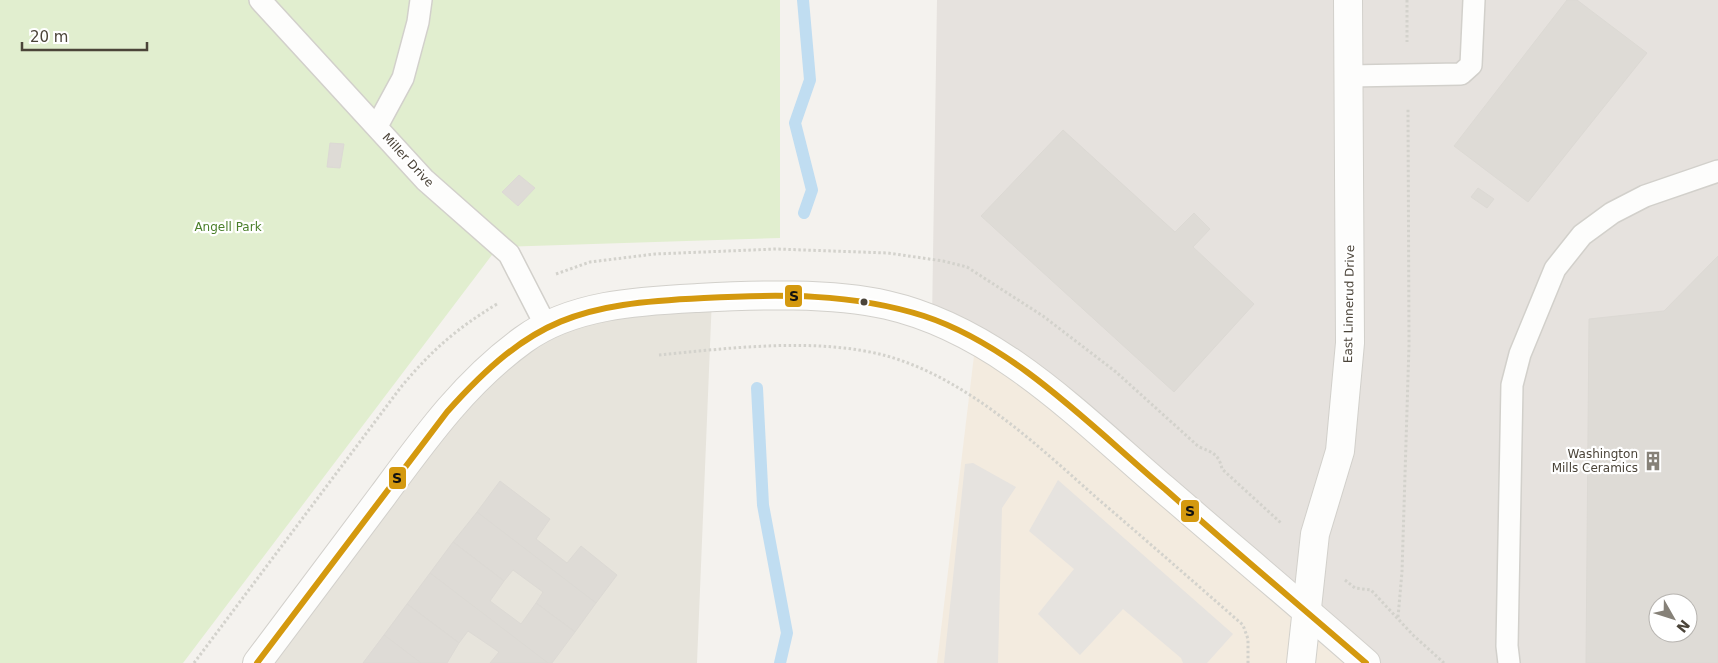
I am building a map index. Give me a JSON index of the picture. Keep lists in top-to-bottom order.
{
  "streets": {
    "street": ["East Linnerud Drive"],
    "lane": ["Miller Drive"]
  },
  "parks": ["Angell Park"],
  "places": {
    "building": ["Washington Mills Ceramics"]
  },
  "lines": ["transit line S"],
  "scale_bar": "20 m",
  "north": "bottom right"
}
